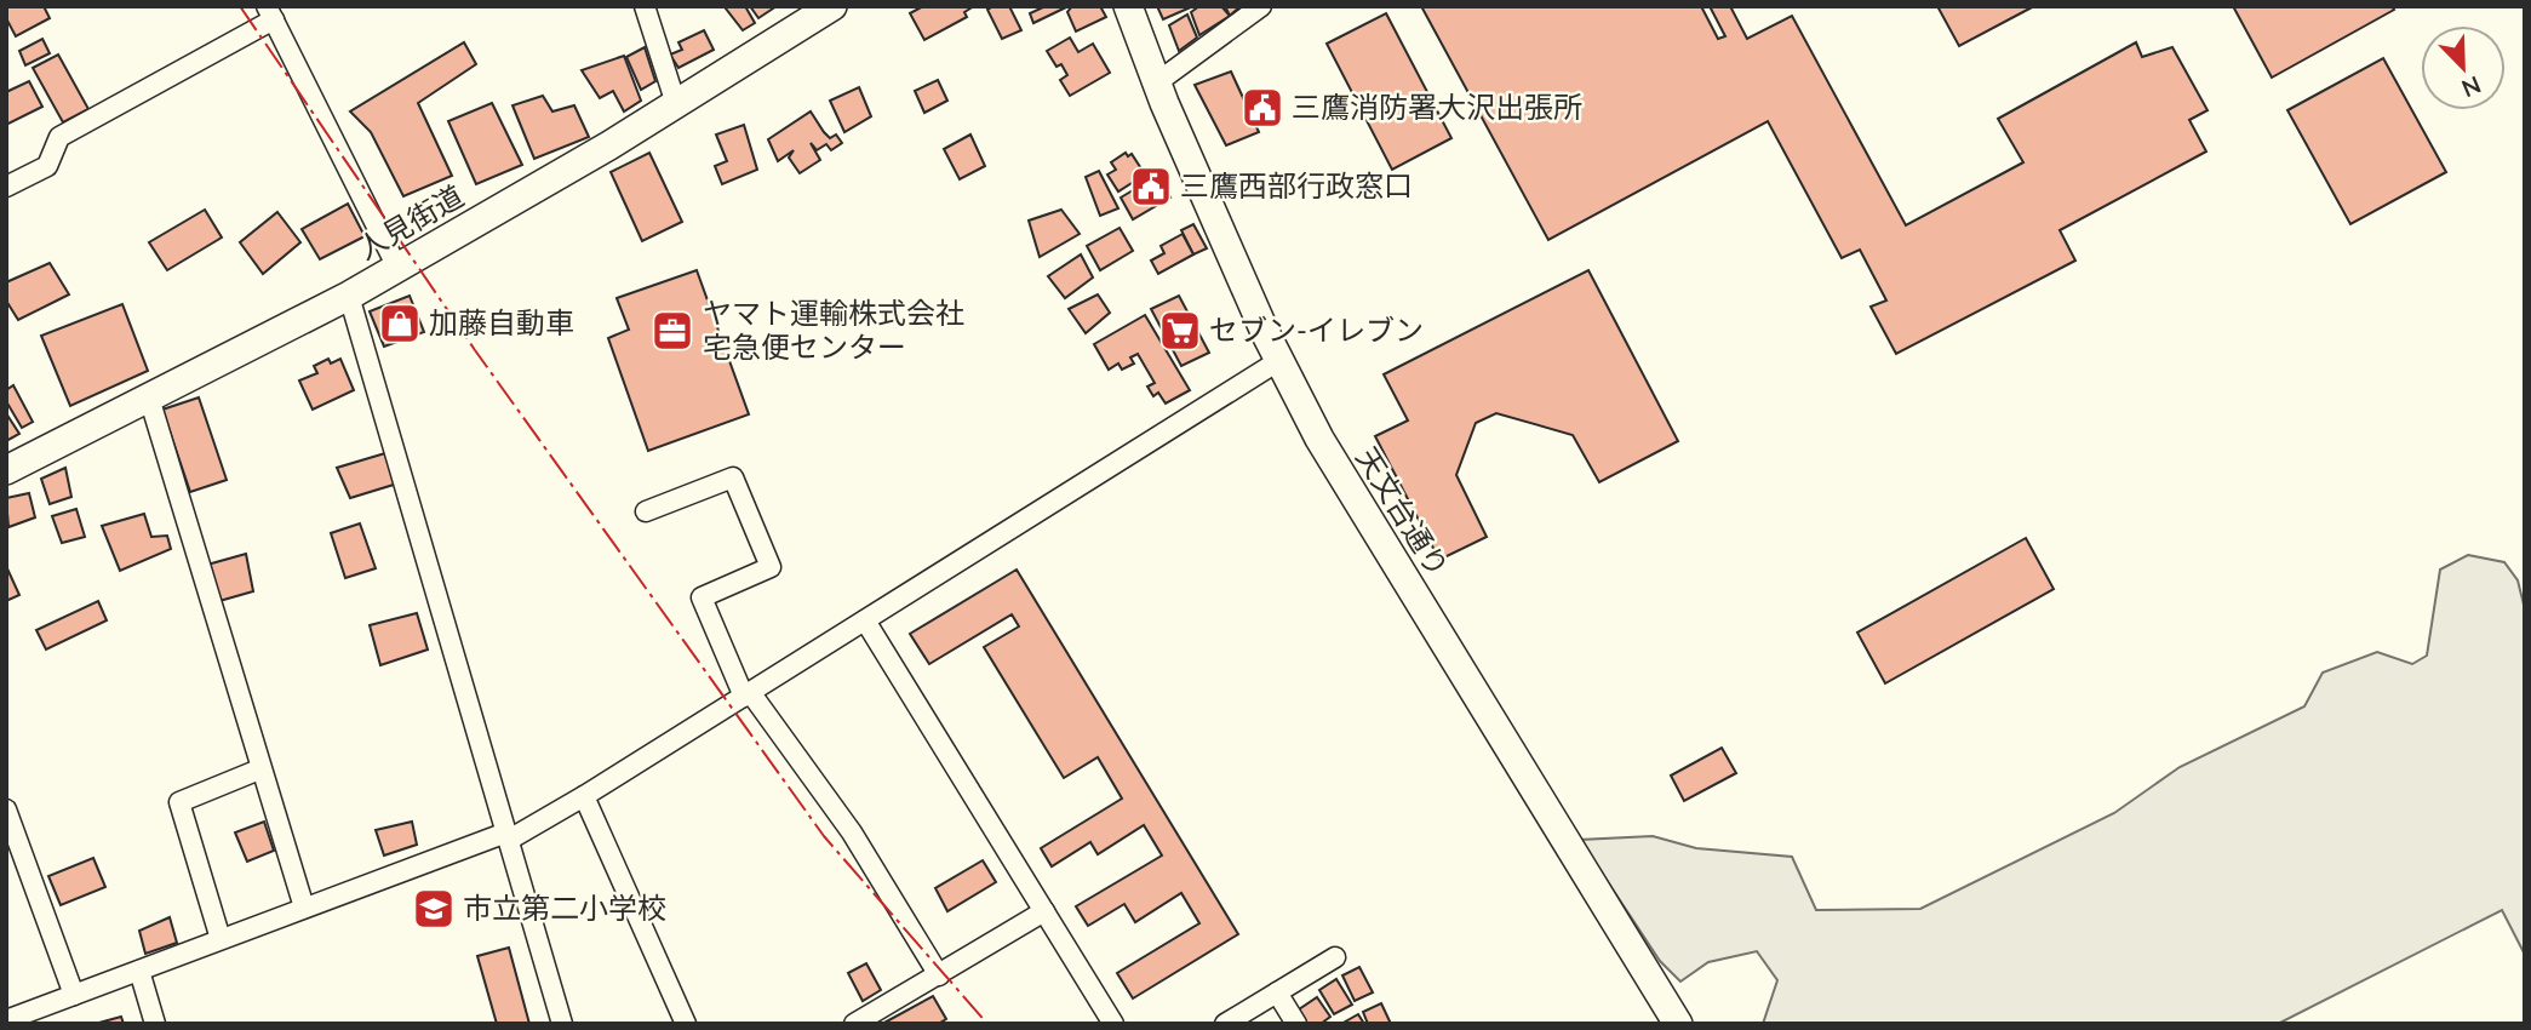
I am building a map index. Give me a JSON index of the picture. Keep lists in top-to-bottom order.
{
  "streets": {
    "main road": ["人見街道", "天文台通り"]
  },
  "places": {
    "public building": ["三鷹消防署大沢出張所", "三鷹西部行政窓口"],
    "shop": ["加藤自動車"],
    "office": ["ヤマト運輸株式会社 宅急便センター"],
    "supermarket": ["セブン-イレブン"],
    "school or university": ["市立第二小学校"]
  },
  "north": "bottom right"
}
